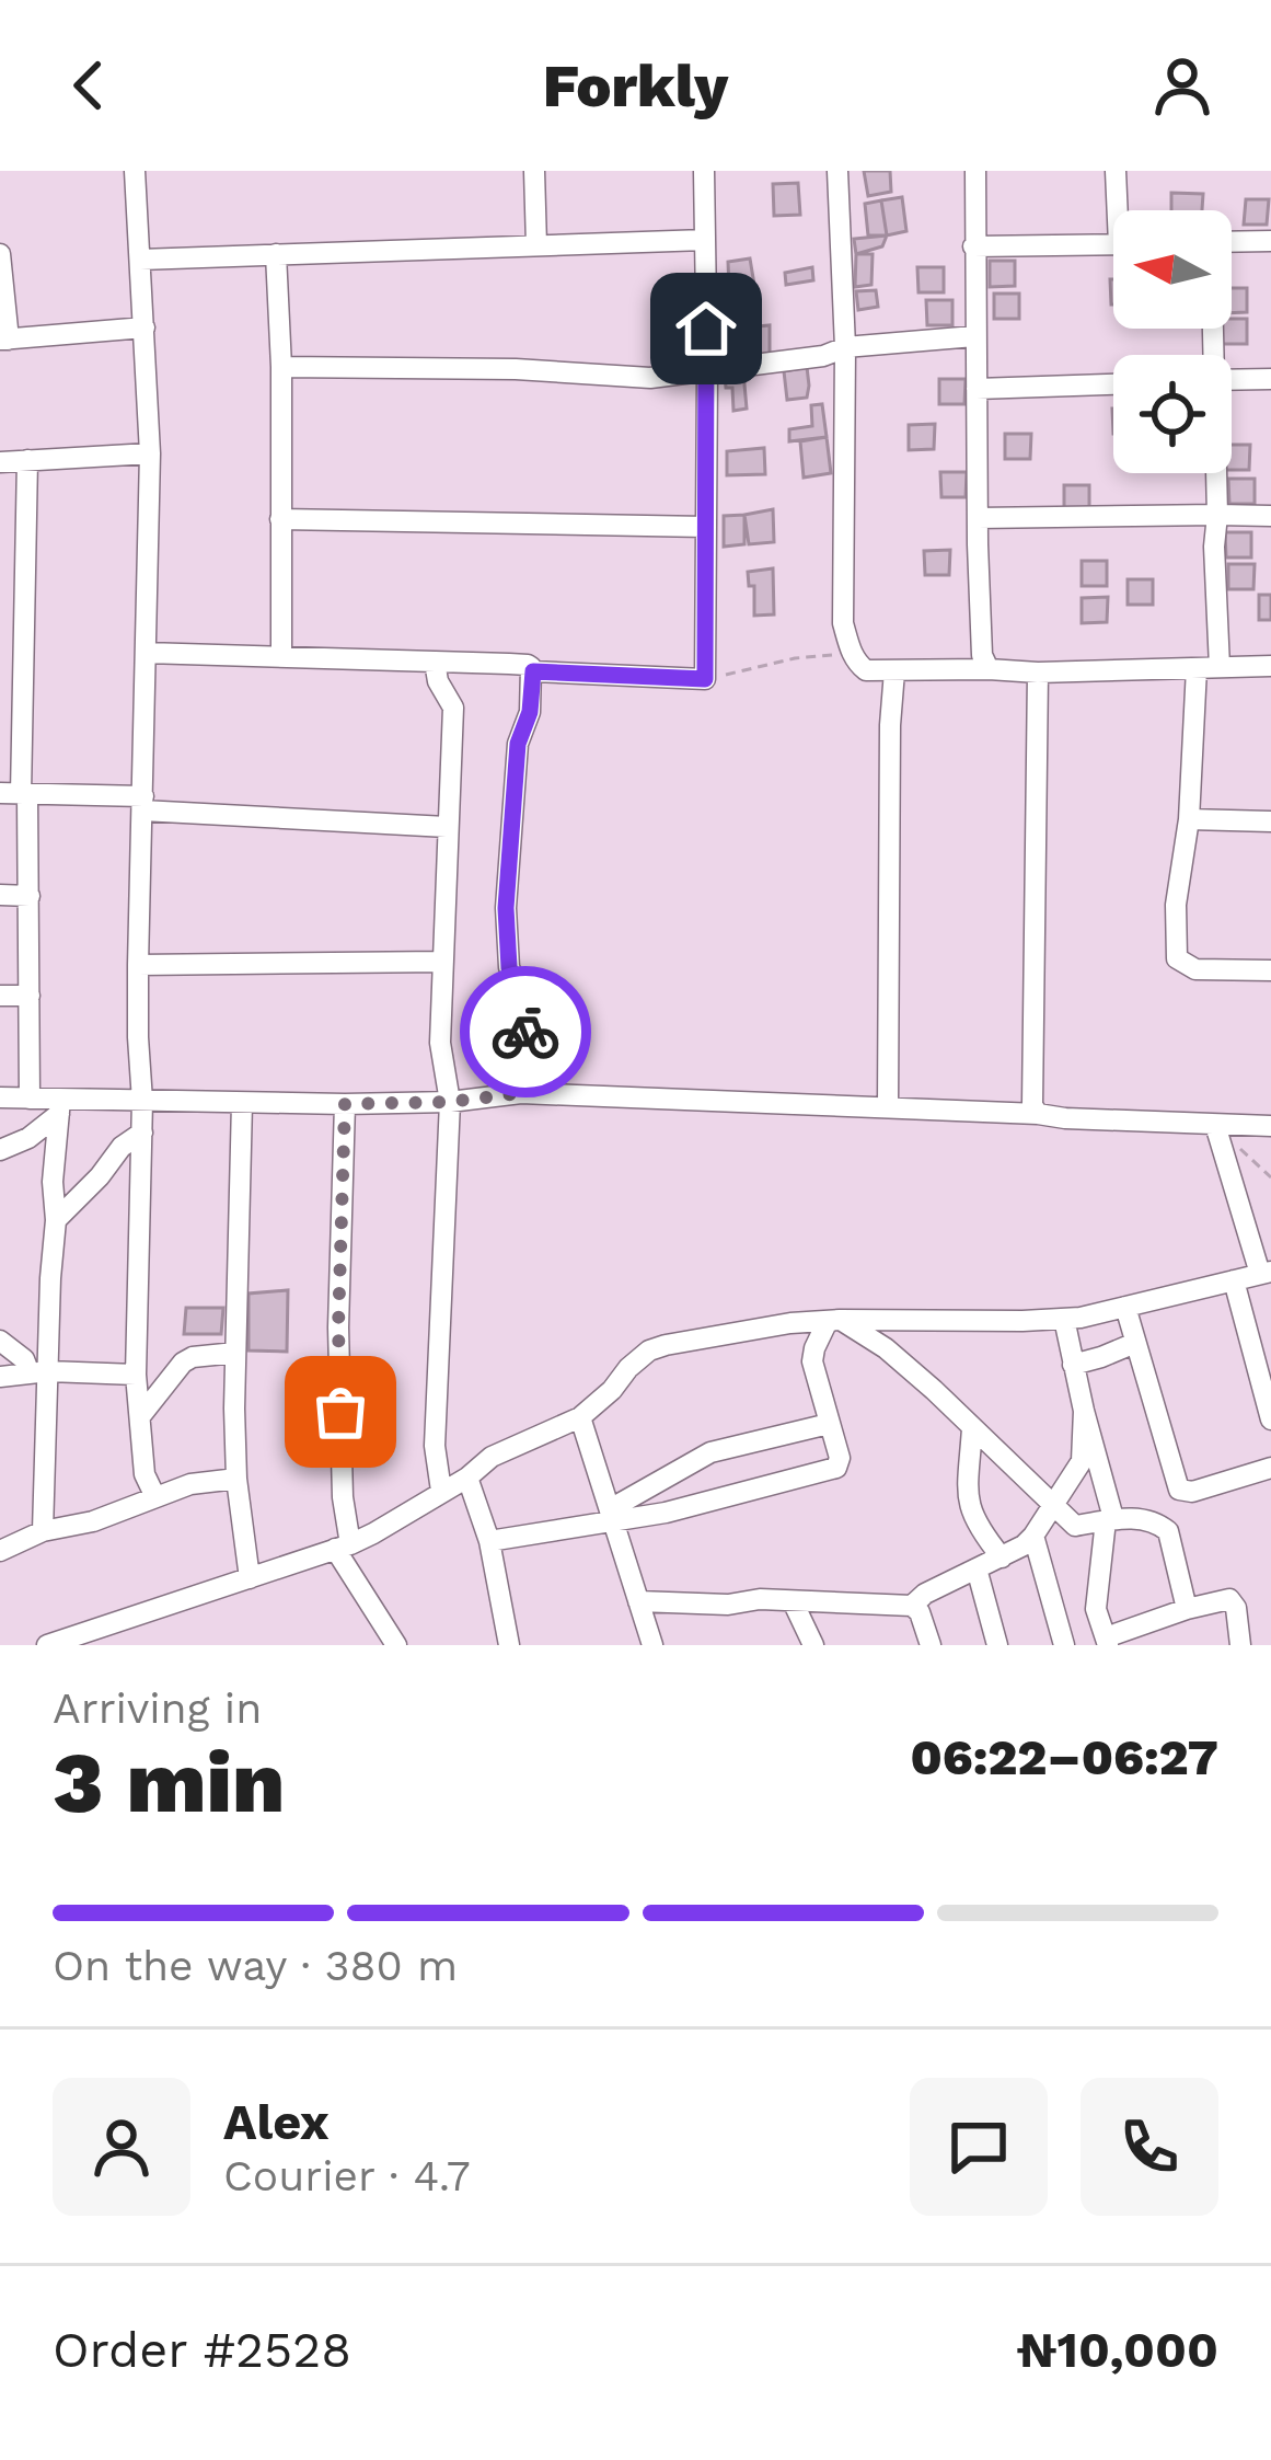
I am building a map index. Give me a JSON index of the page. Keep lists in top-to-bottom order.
{
  "north": "left",
  "page": {
    "header": "Forkly",
    "heading": ["3 min", "Arriving in", "06:22–06:27"],
    "panel": [
      "Alex",
      "Courier · 4.7",
      "Order #2528",
      "₦10,000"
    ],
    "bar": "On the way · 380 m"
  }
}
